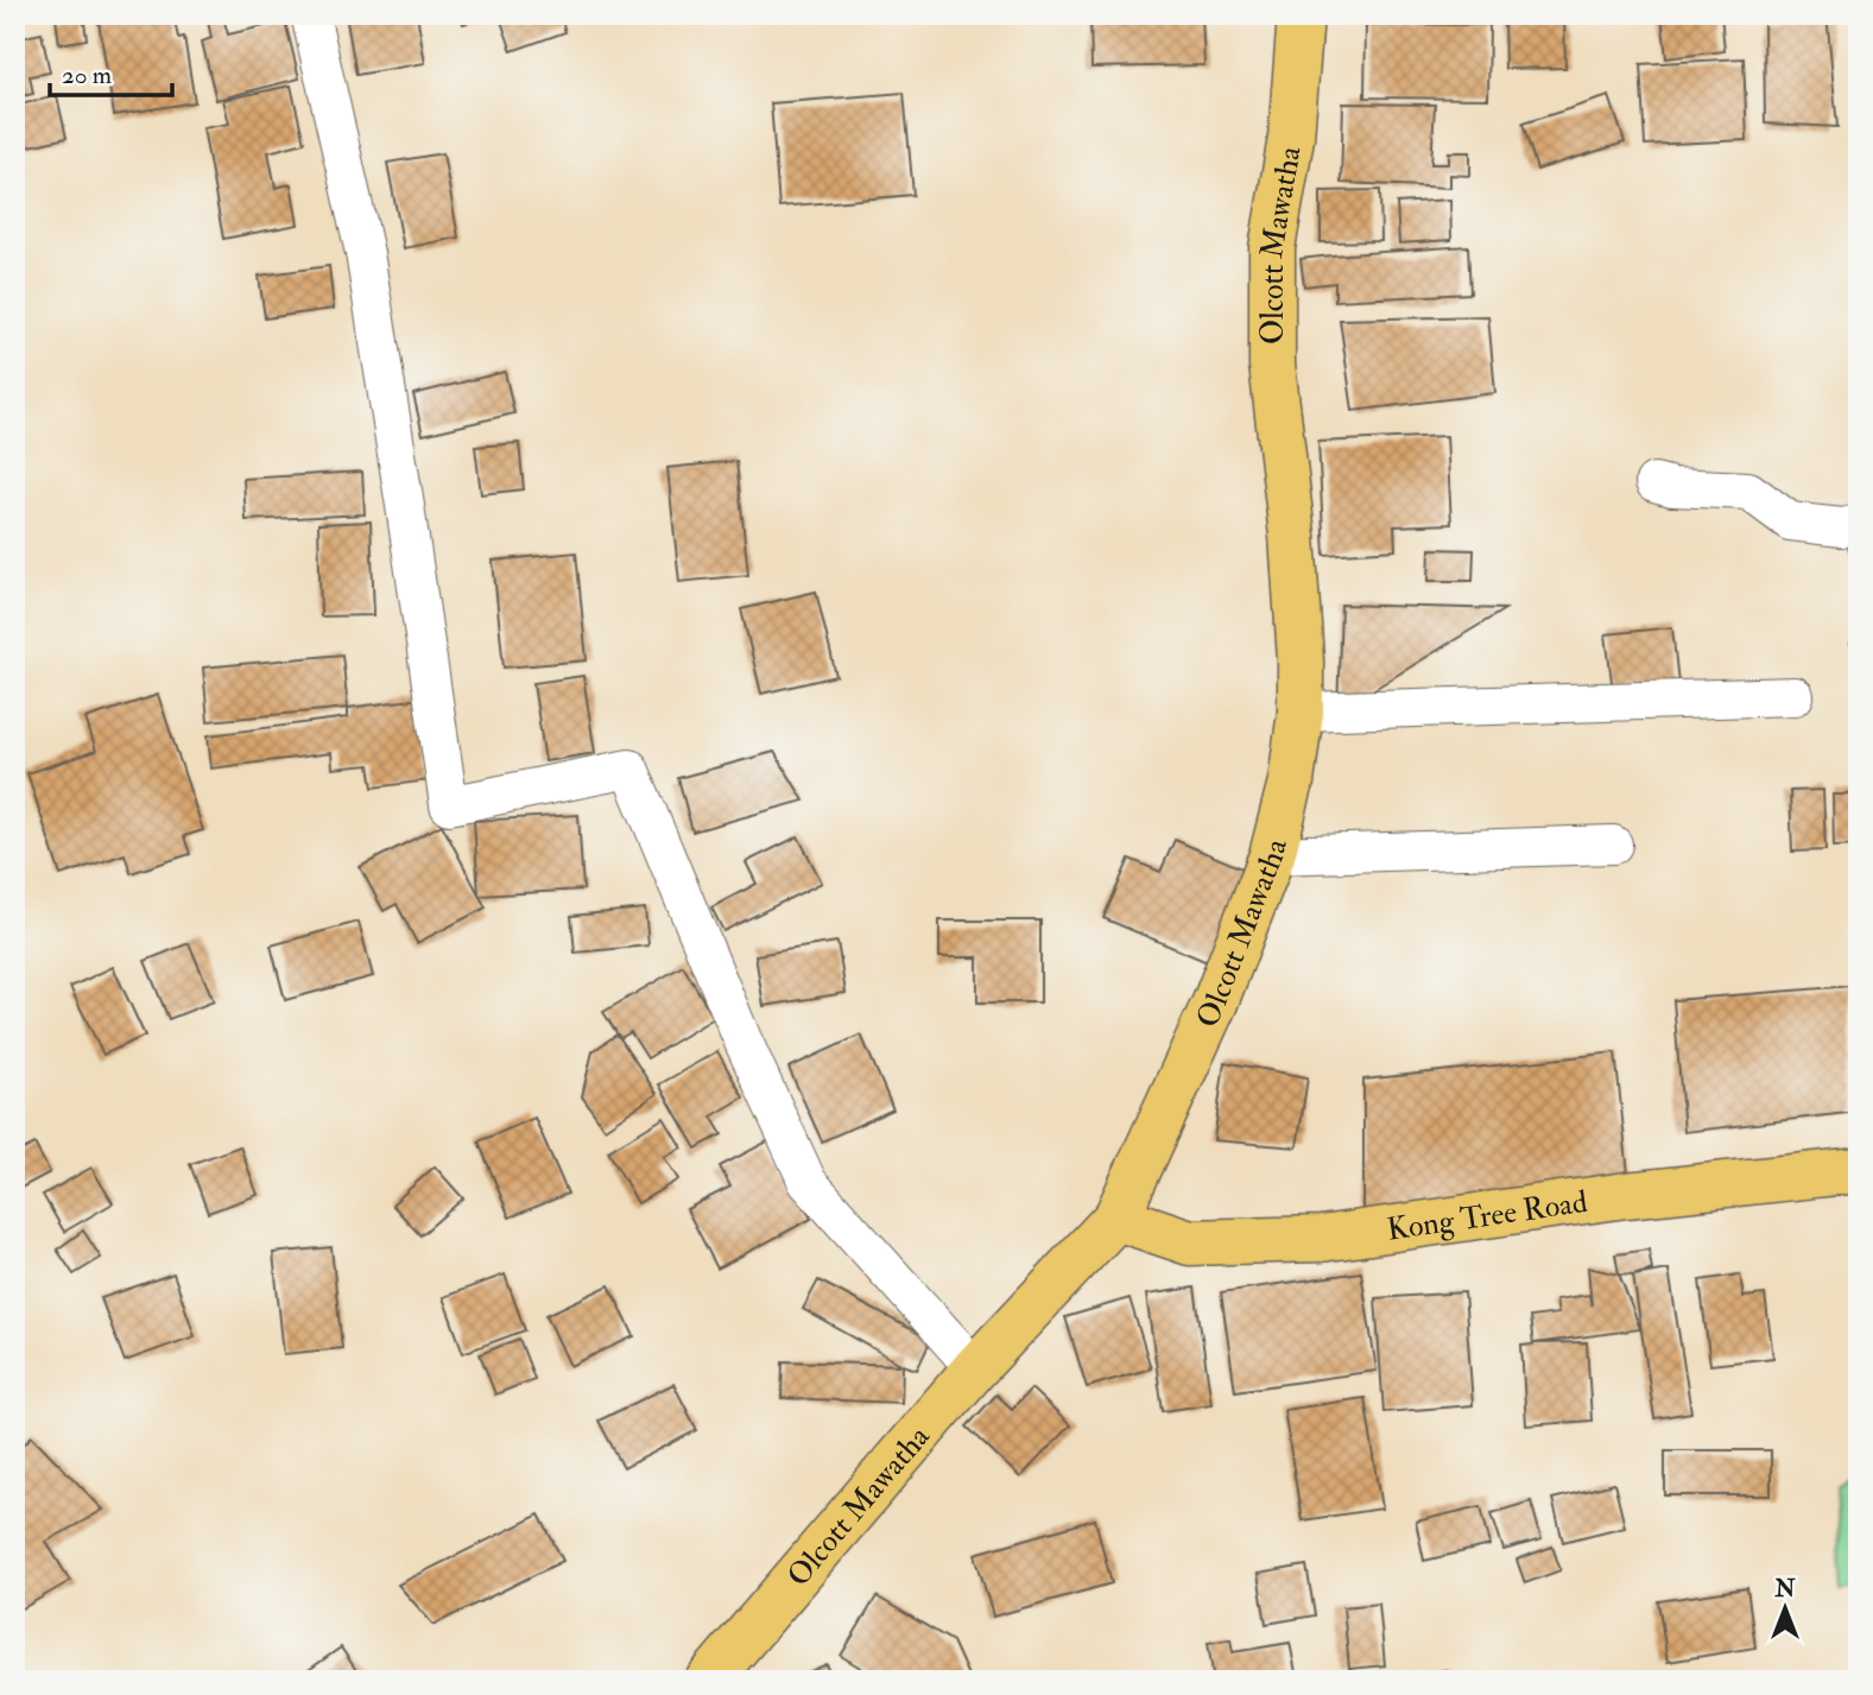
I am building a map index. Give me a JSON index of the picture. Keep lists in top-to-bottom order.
{
  "streets": {
    "main road": ["Olcott Mawatha", "Kong Tree Road"]
  },
  "crossings": [
    ["Olcott Mawatha", "Kong Tree Road"]
  ],
  "scale_bar": "20 m",
  "north": "top"
}
